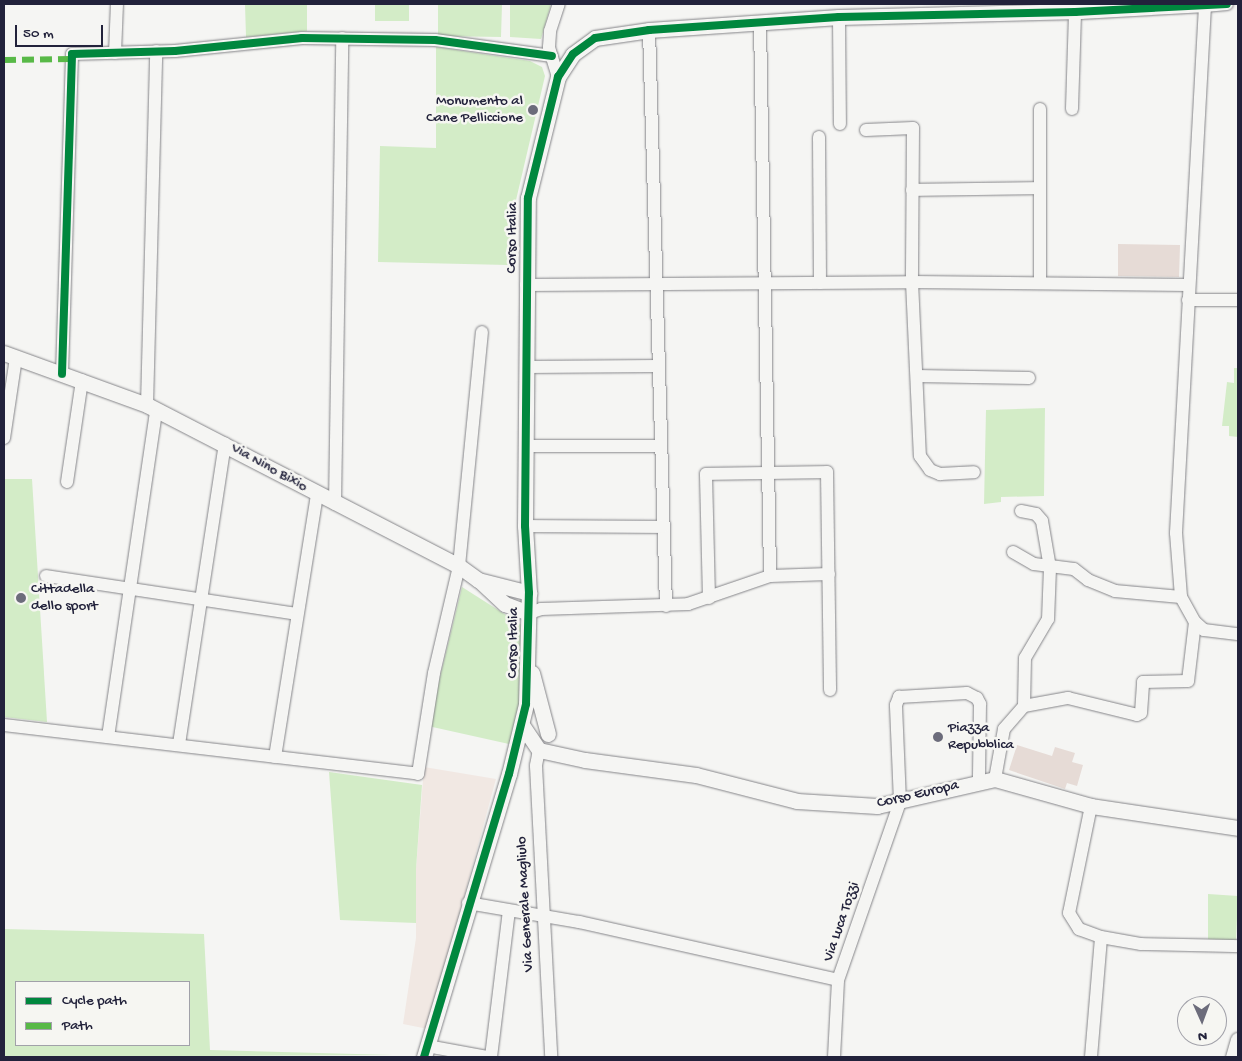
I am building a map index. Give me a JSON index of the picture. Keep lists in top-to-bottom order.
{
  "streets": {
    "street": [
      "Corso Italia",
      "Via Nino Bixio",
      "Corso Europa",
      "Via Generale Magliulo",
      "Via Luca Tozzi"
    ]
  },
  "crossings": [
    ["Corso Italia", "Via Nino Bixio"],
    ["Corso Europa", "Via Luca Tozzi"]
  ],
  "places": ["Monumento al Cane Pelliccione", "Cittadella dello sport", "Piazza Repubblica"],
  "legend": ["Cycle path", "Path"],
  "scale_bar": "50 m",
  "north": "bottom"
}
